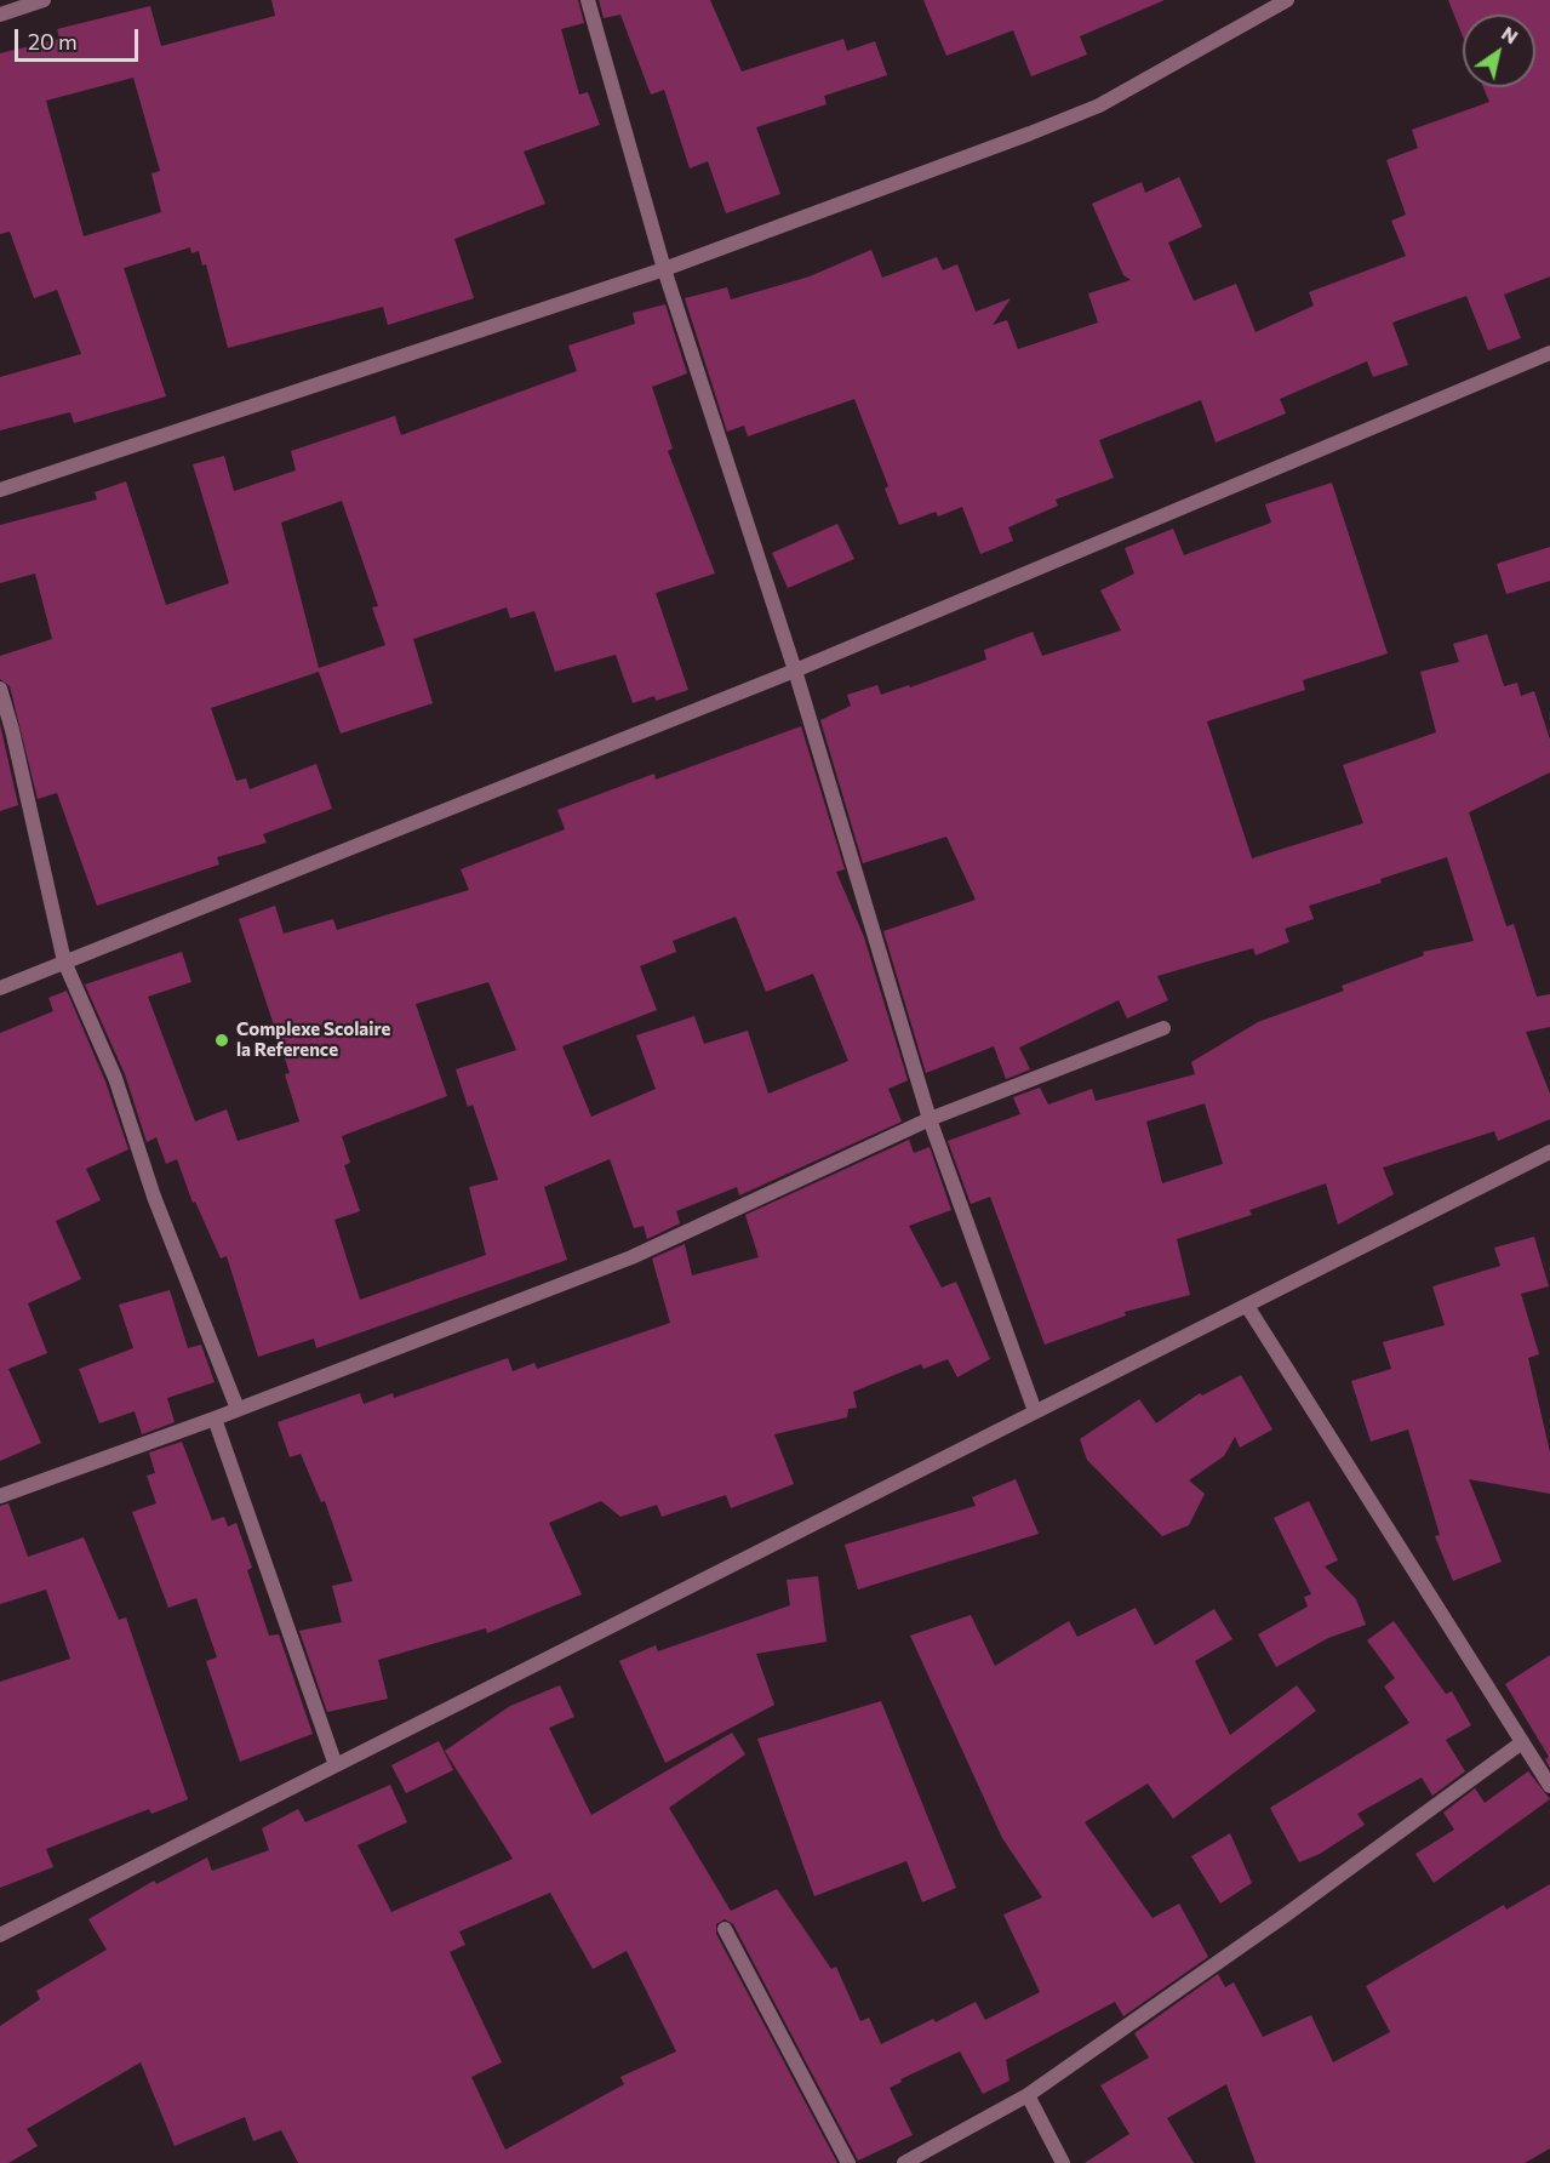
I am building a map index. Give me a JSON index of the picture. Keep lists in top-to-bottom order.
{
  "places": ["Complexe Scolaire la Reference"],
  "scale_bar": "20 m",
  "north": "top right"
}
